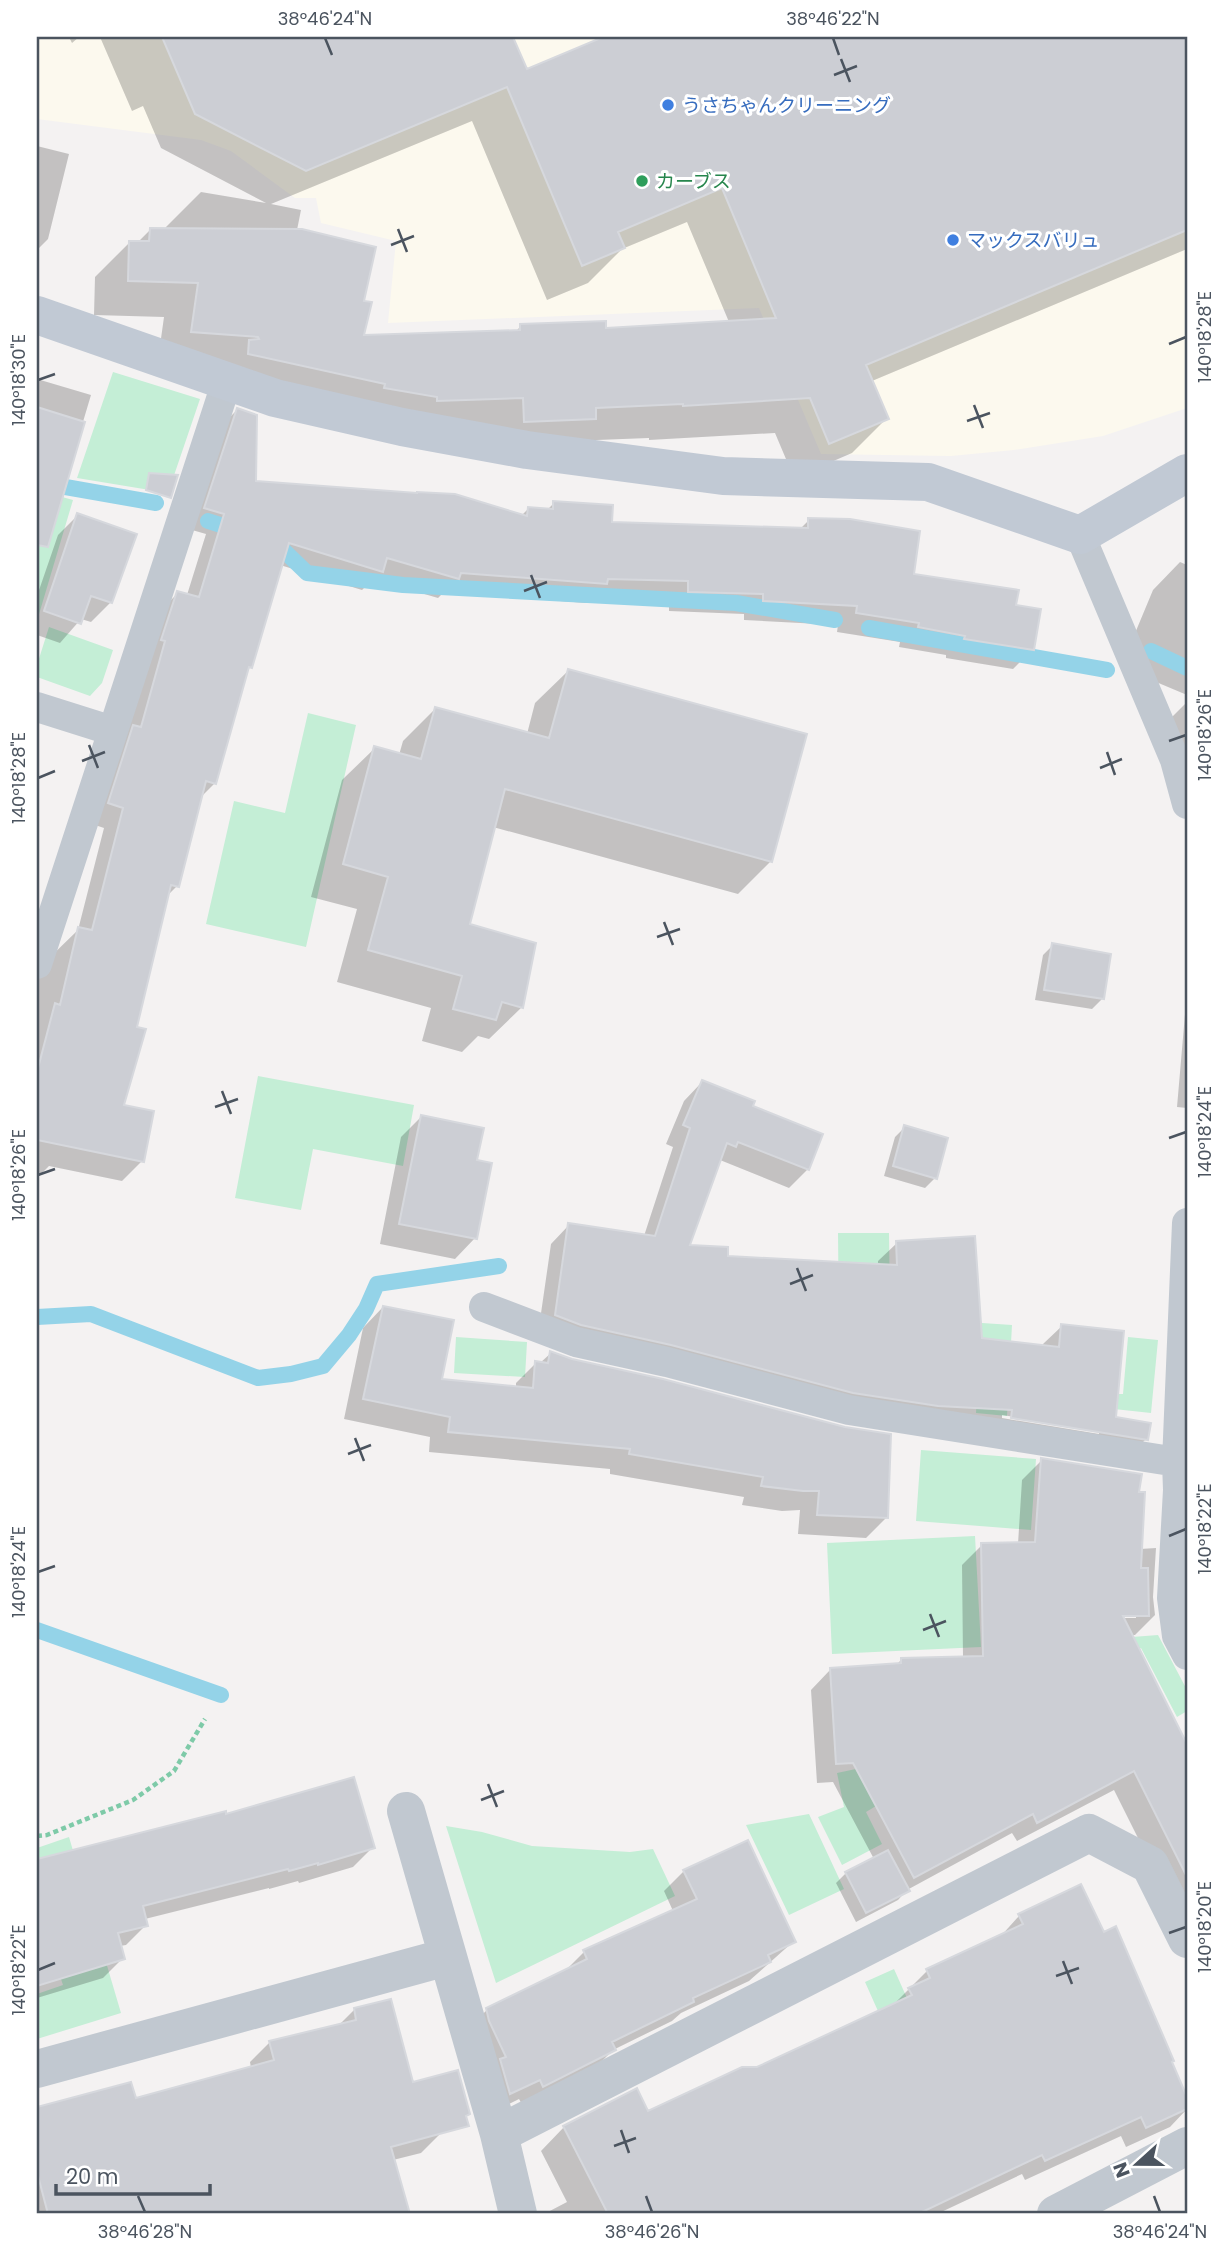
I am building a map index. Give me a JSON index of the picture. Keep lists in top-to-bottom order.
{
  "places": ["うさちゃんクリーニング", "カーブス", "マックスバリュ"],
  "scale_bar": "20 m",
  "north": "left",
  "coordinates": [
    "38°46'24\"N",
    "38°46'22\"N",
    "140°18'28\"E",
    "140°18'30\"E",
    "140°18'26\"E",
    "140°18'24\"E",
    "140°18'22\"E",
    "140°18'20\"E",
    "38°46'28\"N",
    "38°46'26\"N"
  ]
}
